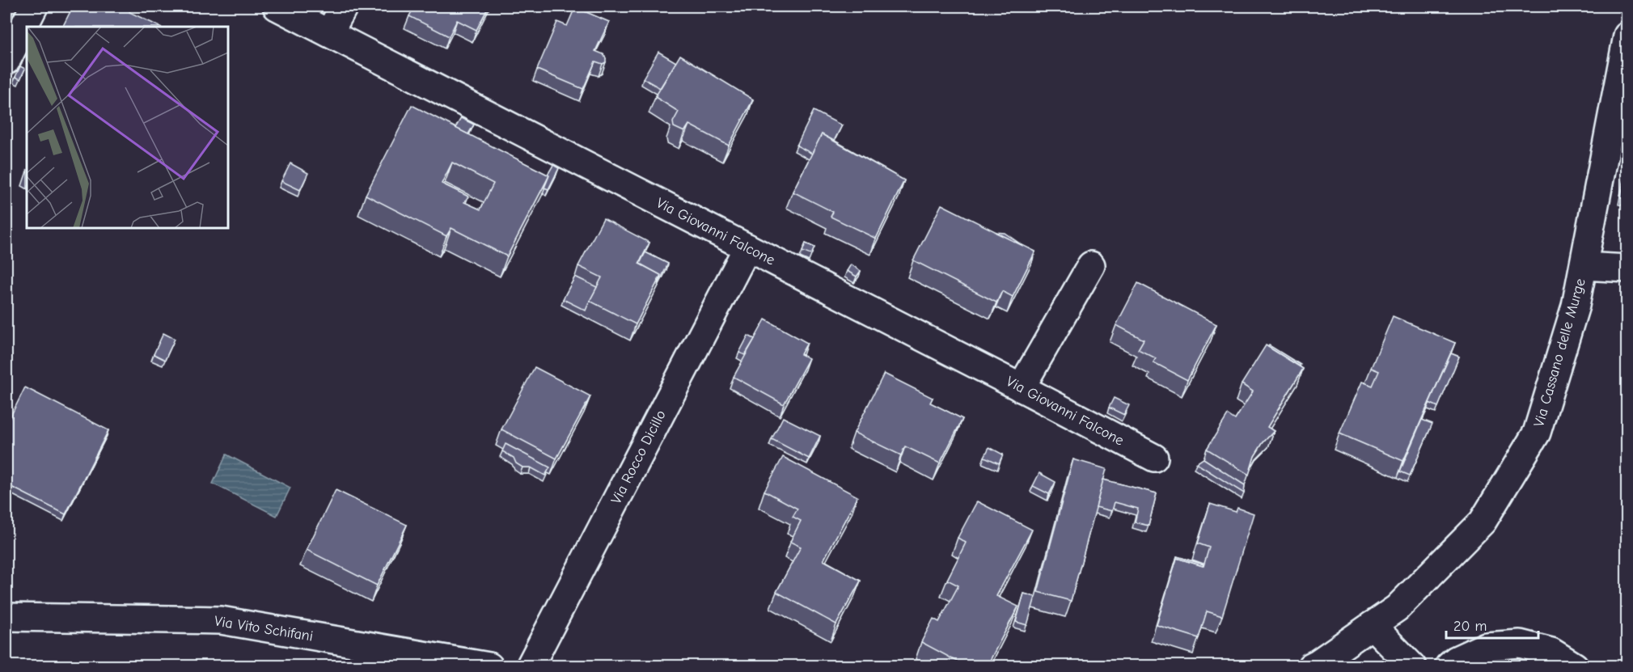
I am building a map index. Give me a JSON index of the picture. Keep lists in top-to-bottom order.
{
  "streets": {
    "street": [
      "Via Giovanni Falcone",
      "Via Cassano delle Murge",
      "Via Rocco Dicillo",
      "Via Vito Schifani"
    ]
  },
  "crossings": [
    ["Via Giovanni Falcone", "Via Rocco Dicillo"]
  ],
  "scale_bar": "20 m"
}
